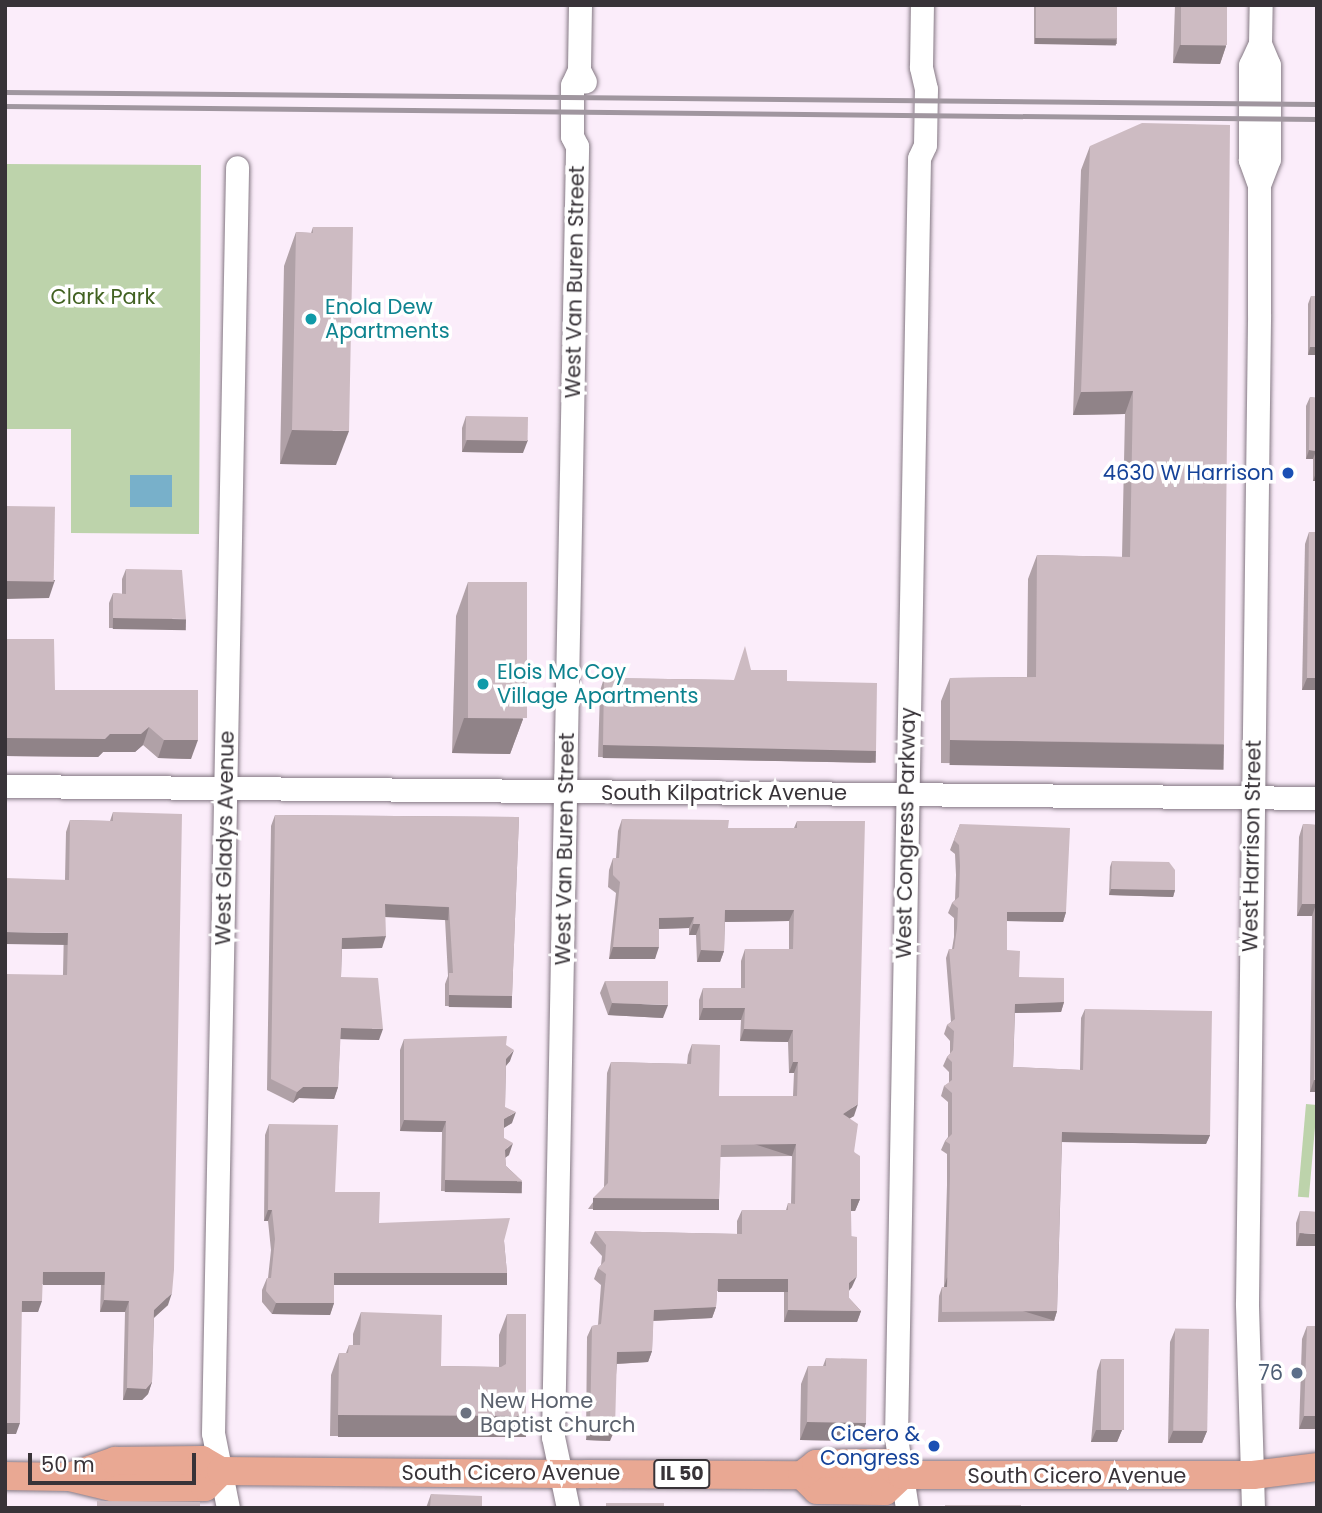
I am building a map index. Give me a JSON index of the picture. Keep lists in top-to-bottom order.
{
  "streets": {
    "main road": ["South Cicero Avenue", "IL 50"],
    "street": [
      "West Van Buren Street",
      "South Kilpatrick Avenue",
      "West Congress Parkway",
      "West Gladys Avenue",
      "West Harrison Street"
    ]
  },
  "crossings": [
    ["West Van Buren Street", "South Kilpatrick Avenue"],
    ["West Van Buren Street", "South Cicero Avenue"],
    ["South Kilpatrick Avenue", "West Congress Parkway"],
    ["South Kilpatrick Avenue", "West Gladys Avenue"],
    ["South Kilpatrick Avenue", "West Harrison Street"],
    ["West Congress Parkway", "South Cicero Avenue"],
    ["West Gladys Avenue", "South Cicero Avenue"],
    ["West Harrison Street", "South Cicero Avenue"]
  ],
  "parks": ["Clark Park"],
  "places": [
    "Enola Dew Apartments",
    "4630 W Harrison",
    "Elois Mc Coy Village Apartments",
    "76",
    "New Home Baptist Church",
    "Cicero & Congress"
  ],
  "scale_bar": "50 m"
}
